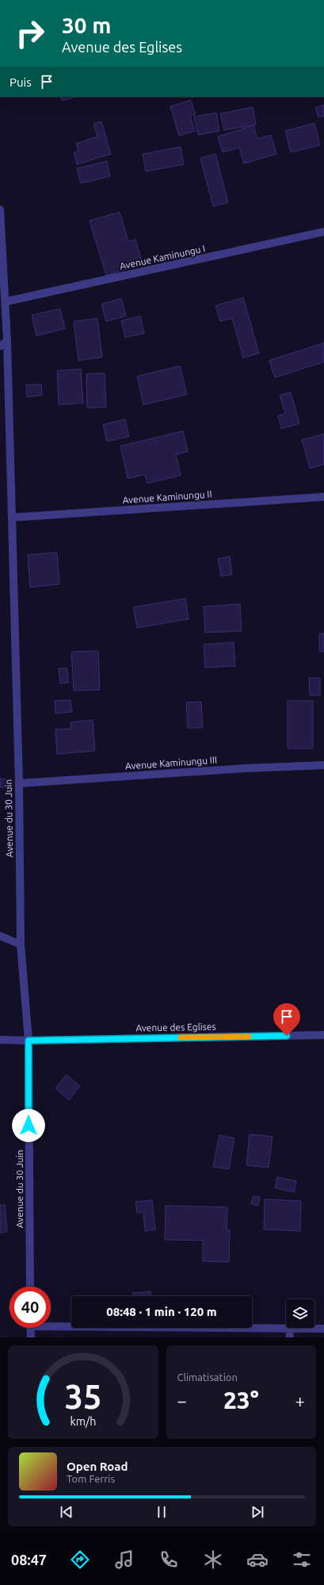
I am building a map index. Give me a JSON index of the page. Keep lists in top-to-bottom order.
{
  "streets": {
    "street": [
      "Avenue Kaminungu I",
      "Avenue Kaminungu II",
      "Avenue Kaminungu III",
      "Avenue du 30 Juin",
      "Avenue des Eglises"
    ]
  },
  "crossings": [
    ["Avenue Kaminungu I", "Avenue du 30 Juin"],
    ["Avenue Kaminungu II", "Avenue du 30 Juin"],
    ["Avenue Kaminungu III", "Avenue du 30 Juin"],
    ["Avenue du 30 Juin", "Avenue des Eglises"]
  ],
  "page": {
    "turn": ["30 m", "Avenue des Eglises"],
    "then": "Puis",
    "limit": "40",
    "trip": "08:48 · 1 min · 120 m",
    "tile": "Climatisation",
    "heat": ["−", "23°", "+"],
    "song": ["Open Road", "Tom Ferris"],
    "tabs": "08:47",
    "gauge": ["35", "km/h"]
  }
}
